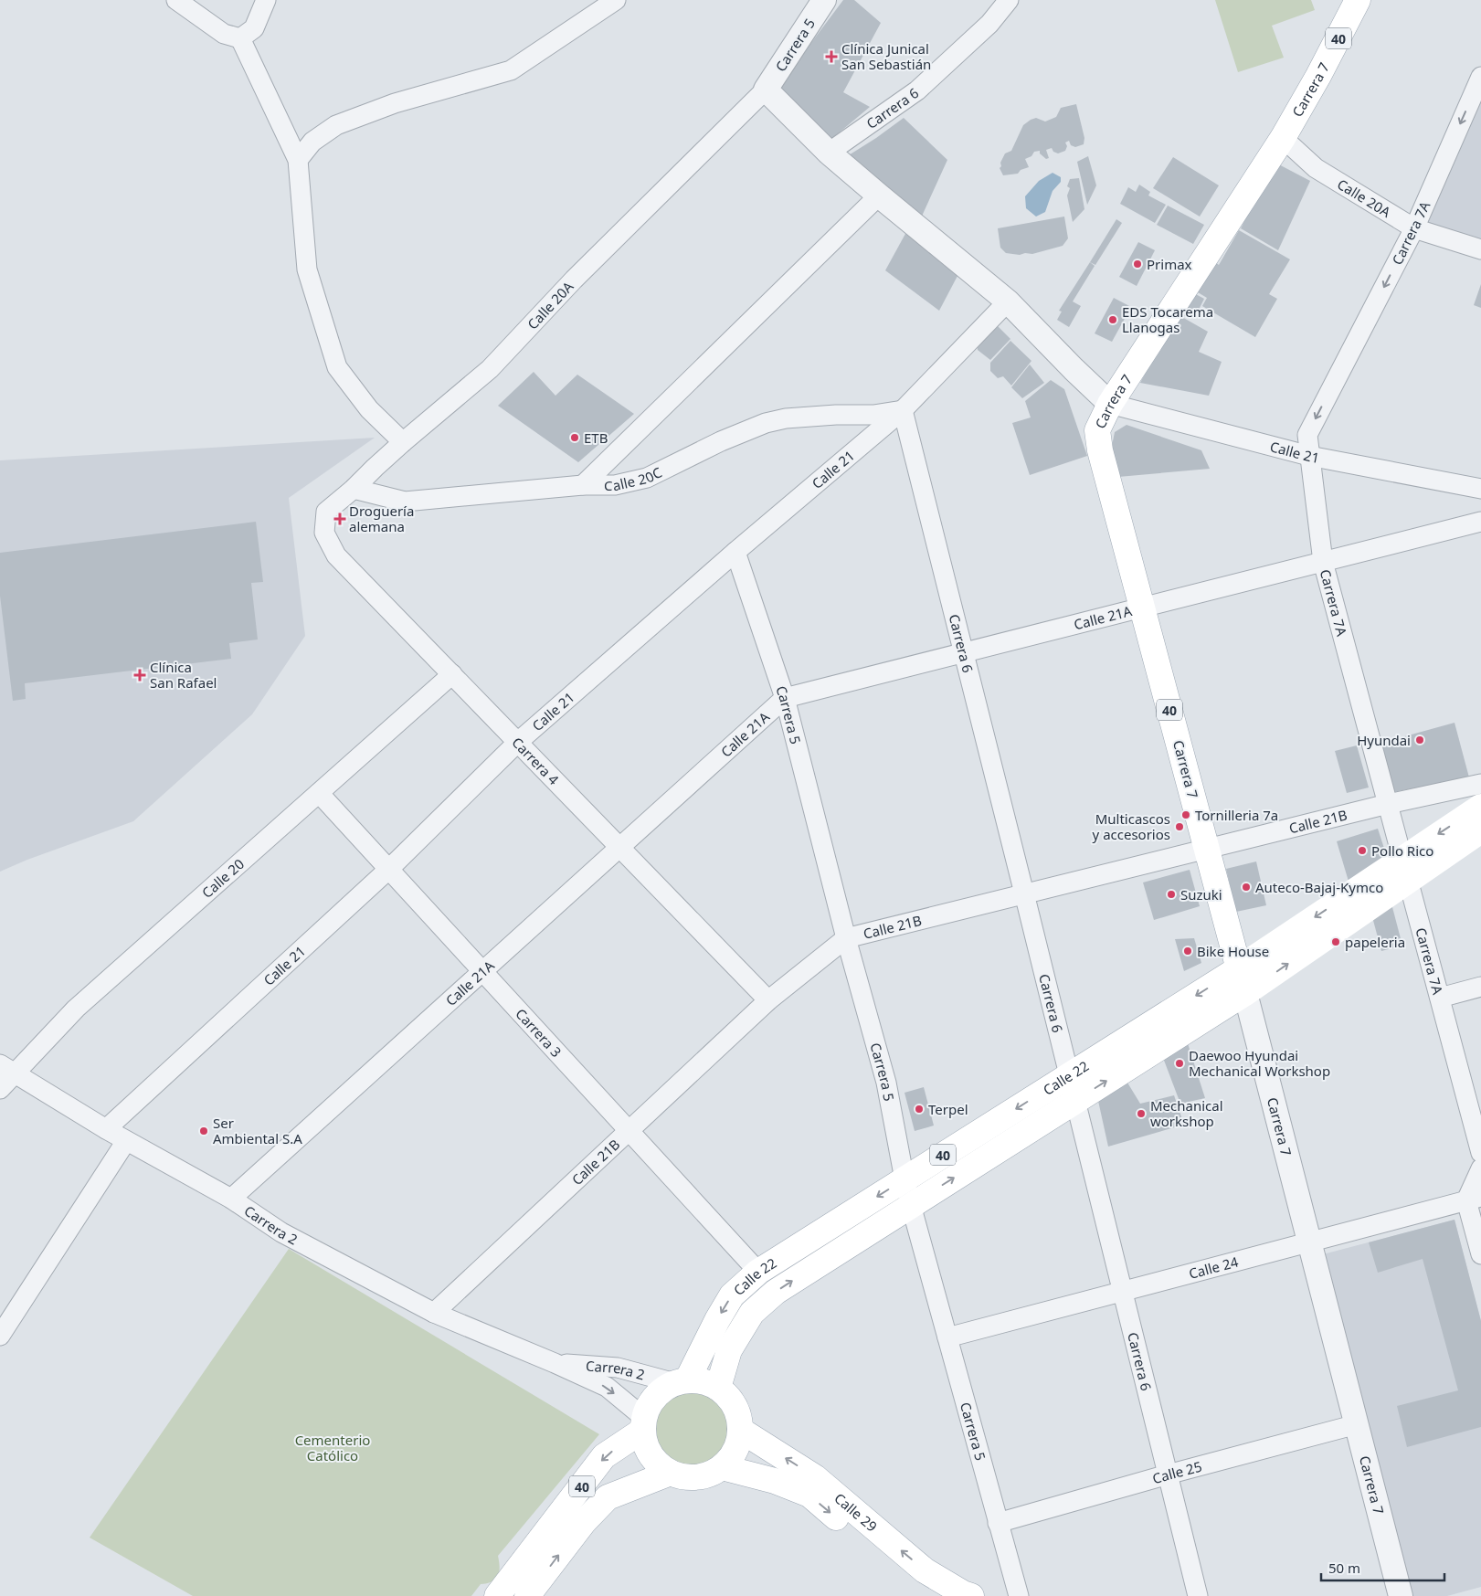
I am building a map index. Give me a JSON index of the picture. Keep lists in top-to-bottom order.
{
  "streets": {
    "main road": [
      "40",
      "Carrera 7",
      "Calle 22",
      "Calle 29"
    ],
    "street": [
      "Carrera 5",
      "Carrera 6",
      "Calle 20A",
      "Carrera 7A",
      "Calle 21",
      "Calle 20C",
      "Calle 21A",
      "Carrera 4",
      "Calle 21B",
      "Calle 20",
      "Carrera 3",
      "Carrera 2",
      "Calle 24",
      "Calle 25"
    ]
  },
  "crossings": [
    ["40", "Calle 22"],
    ["40", "Carrera 2"],
    ["40", "Calle 29"],
    ["Carrera 5", "Calle 20A"],
    ["Carrera 5", "Calle 21"],
    ["Carrera 5", "Calle 21A"],
    ["Carrera 5", "Calle 21B"],
    ["Carrera 5", "Calle 22"],
    ["Carrera 5", "Calle 24"],
    ["Carrera 5", "Calle 25"],
    ["Carrera 7", "Calle 20A"],
    ["Carrera 7", "Calle 21"],
    ["Carrera 7", "Calle 21A"],
    ["Carrera 7", "Calle 21B"],
    ["Carrera 7", "Calle 22"],
    ["Carrera 7", "Calle 24"],
    ["Carrera 7", "Calle 25"],
    ["Carrera 6", "Calle 21"],
    ["Carrera 6", "Calle 20C"],
    ["Carrera 6", "Calle 21A"],
    ["Carrera 6", "Calle 21B"],
    ["Carrera 6", "Calle 22"],
    ["Carrera 6", "Calle 24"],
    ["Carrera 6", "Calle 25"],
    ["Calle 20A", "Carrera 7A"],
    ["Calle 20A", "Calle 20C"],
    ["Calle 20A", "Carrera 4"],
    ["Carrera 7A", "Calle 21"],
    ["Carrera 7A", "Calle 21A"],
    ["Carrera 7A", "Calle 21B"],
    ["Carrera 7A", "Calle 22"],
    ["Calle 21", "Calle 20C"],
    ["Calle 21", "Carrera 4"],
    ["Calle 21", "Carrera 3"],
    ["Calle 21", "Carrera 2"],
    ["Calle 21A", "Carrera 4"],
    ["Calle 21A", "Carrera 3"],
    ["Calle 21A", "Carrera 2"],
    ["Carrera 4", "Calle 21B"],
    ["Carrera 4", "Calle 20"],
    ["Calle 21B", "Carrera 3"],
    ["Calle 21B", "Carrera 2"],
    ["Calle 20", "Carrera 3"],
    ["Calle 20", "Carrera 2"],
    ["Carrera 3", "Calle 22"],
    ["Calle 22", "Carrera 2"],
    ["Calle 22", "Calle 29"],
    ["Carrera 2", "Calle 29"]
  ],
  "one_way": ["Carrera 7A"],
  "parks": ["Cementerio Católico"],
  "places": {
    "health": ["Clínica Junical San Sebastián", "Droguería alemana", "Clínica San Rafael"],
    "other": [
      "Primax",
      "EDS Tocarema Llanogas",
      "ETB",
      "Hyundai",
      "Tornilleria 7a",
      "Multicascos y accesorios",
      "Pollo Rico",
      "Auteco-Bajaj-Kymco",
      "Suzuki",
      "papeleria",
      "Bike House",
      "Daewoo Hyundai Mechanical Workshop",
      "Terpel",
      "Mechanical workshop",
      "Ser Ambiental S.A"
    ]
  },
  "scale_bar": "50 m"
}
